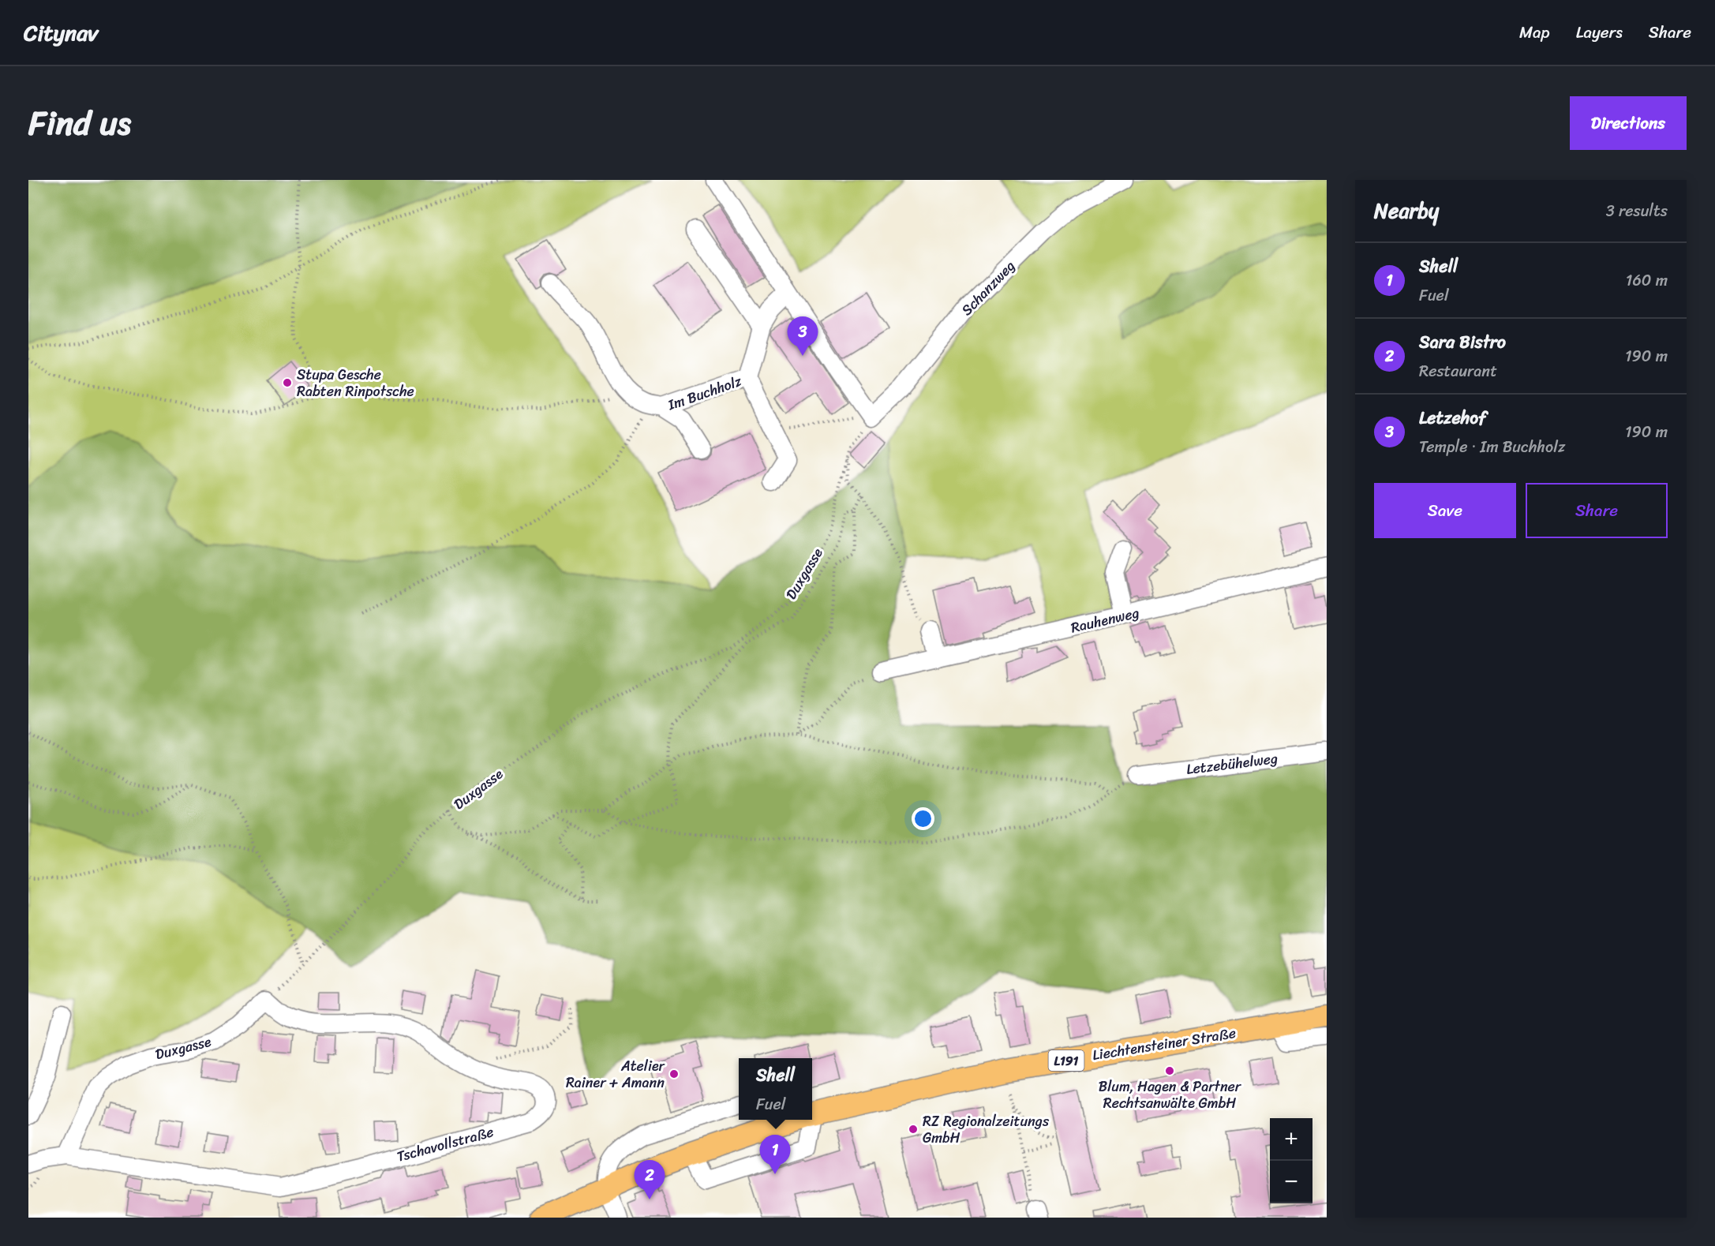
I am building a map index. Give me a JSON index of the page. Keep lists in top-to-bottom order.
{
  "streets": {
    "main road": ["Liechtensteiner Straße", "L191"],
    "street": [
      "Schanzweg",
      "Im Buchholz",
      "Duxgasse",
      "Rauhenweg",
      "Letzebühelweg",
      "Tschavollstraße"
    ]
  },
  "crossings": [
    ["Schanzweg", "Duxgasse"],
    ["Duxgasse", "Tschavollstraße"]
  ],
  "places": [
    "Stupa Gesche Rabten Rinpotsche",
    "Blum, Hagen & Partner Rechtsanwälte GmbH",
    "Atelier Rainer + Amann",
    "RZ Regionalzeitungs GmbH"
  ],
  "page": {
    "header": "Citynav",
    "nav": ["Map", "Layers", "Share"],
    "title": "Find us",
    "buttons": [
      "Directions",
      ["Save", "Share"]
    ],
    "heading": ["Nearby", "3 results"],
    "list": [
      {
        "mark": "1",
        "name": "Shell",
        "note": "Fuel",
        "value": "160 m"
      },
      {
        "mark": "2",
        "name": "Sara Bistro",
        "note": "Restaurant",
        "value": "190 m"
      },
      {
        "mark": "3",
        "name": "Letzehof",
        "note": "Temple · Im Buchholz",
        "value": "190 m"
      }
    ],
    "pins": ["3", "1", "2"],
    "popup": ["Shell", "Fuel"],
    "map_buttons": ["+", "−"]
  }
}
